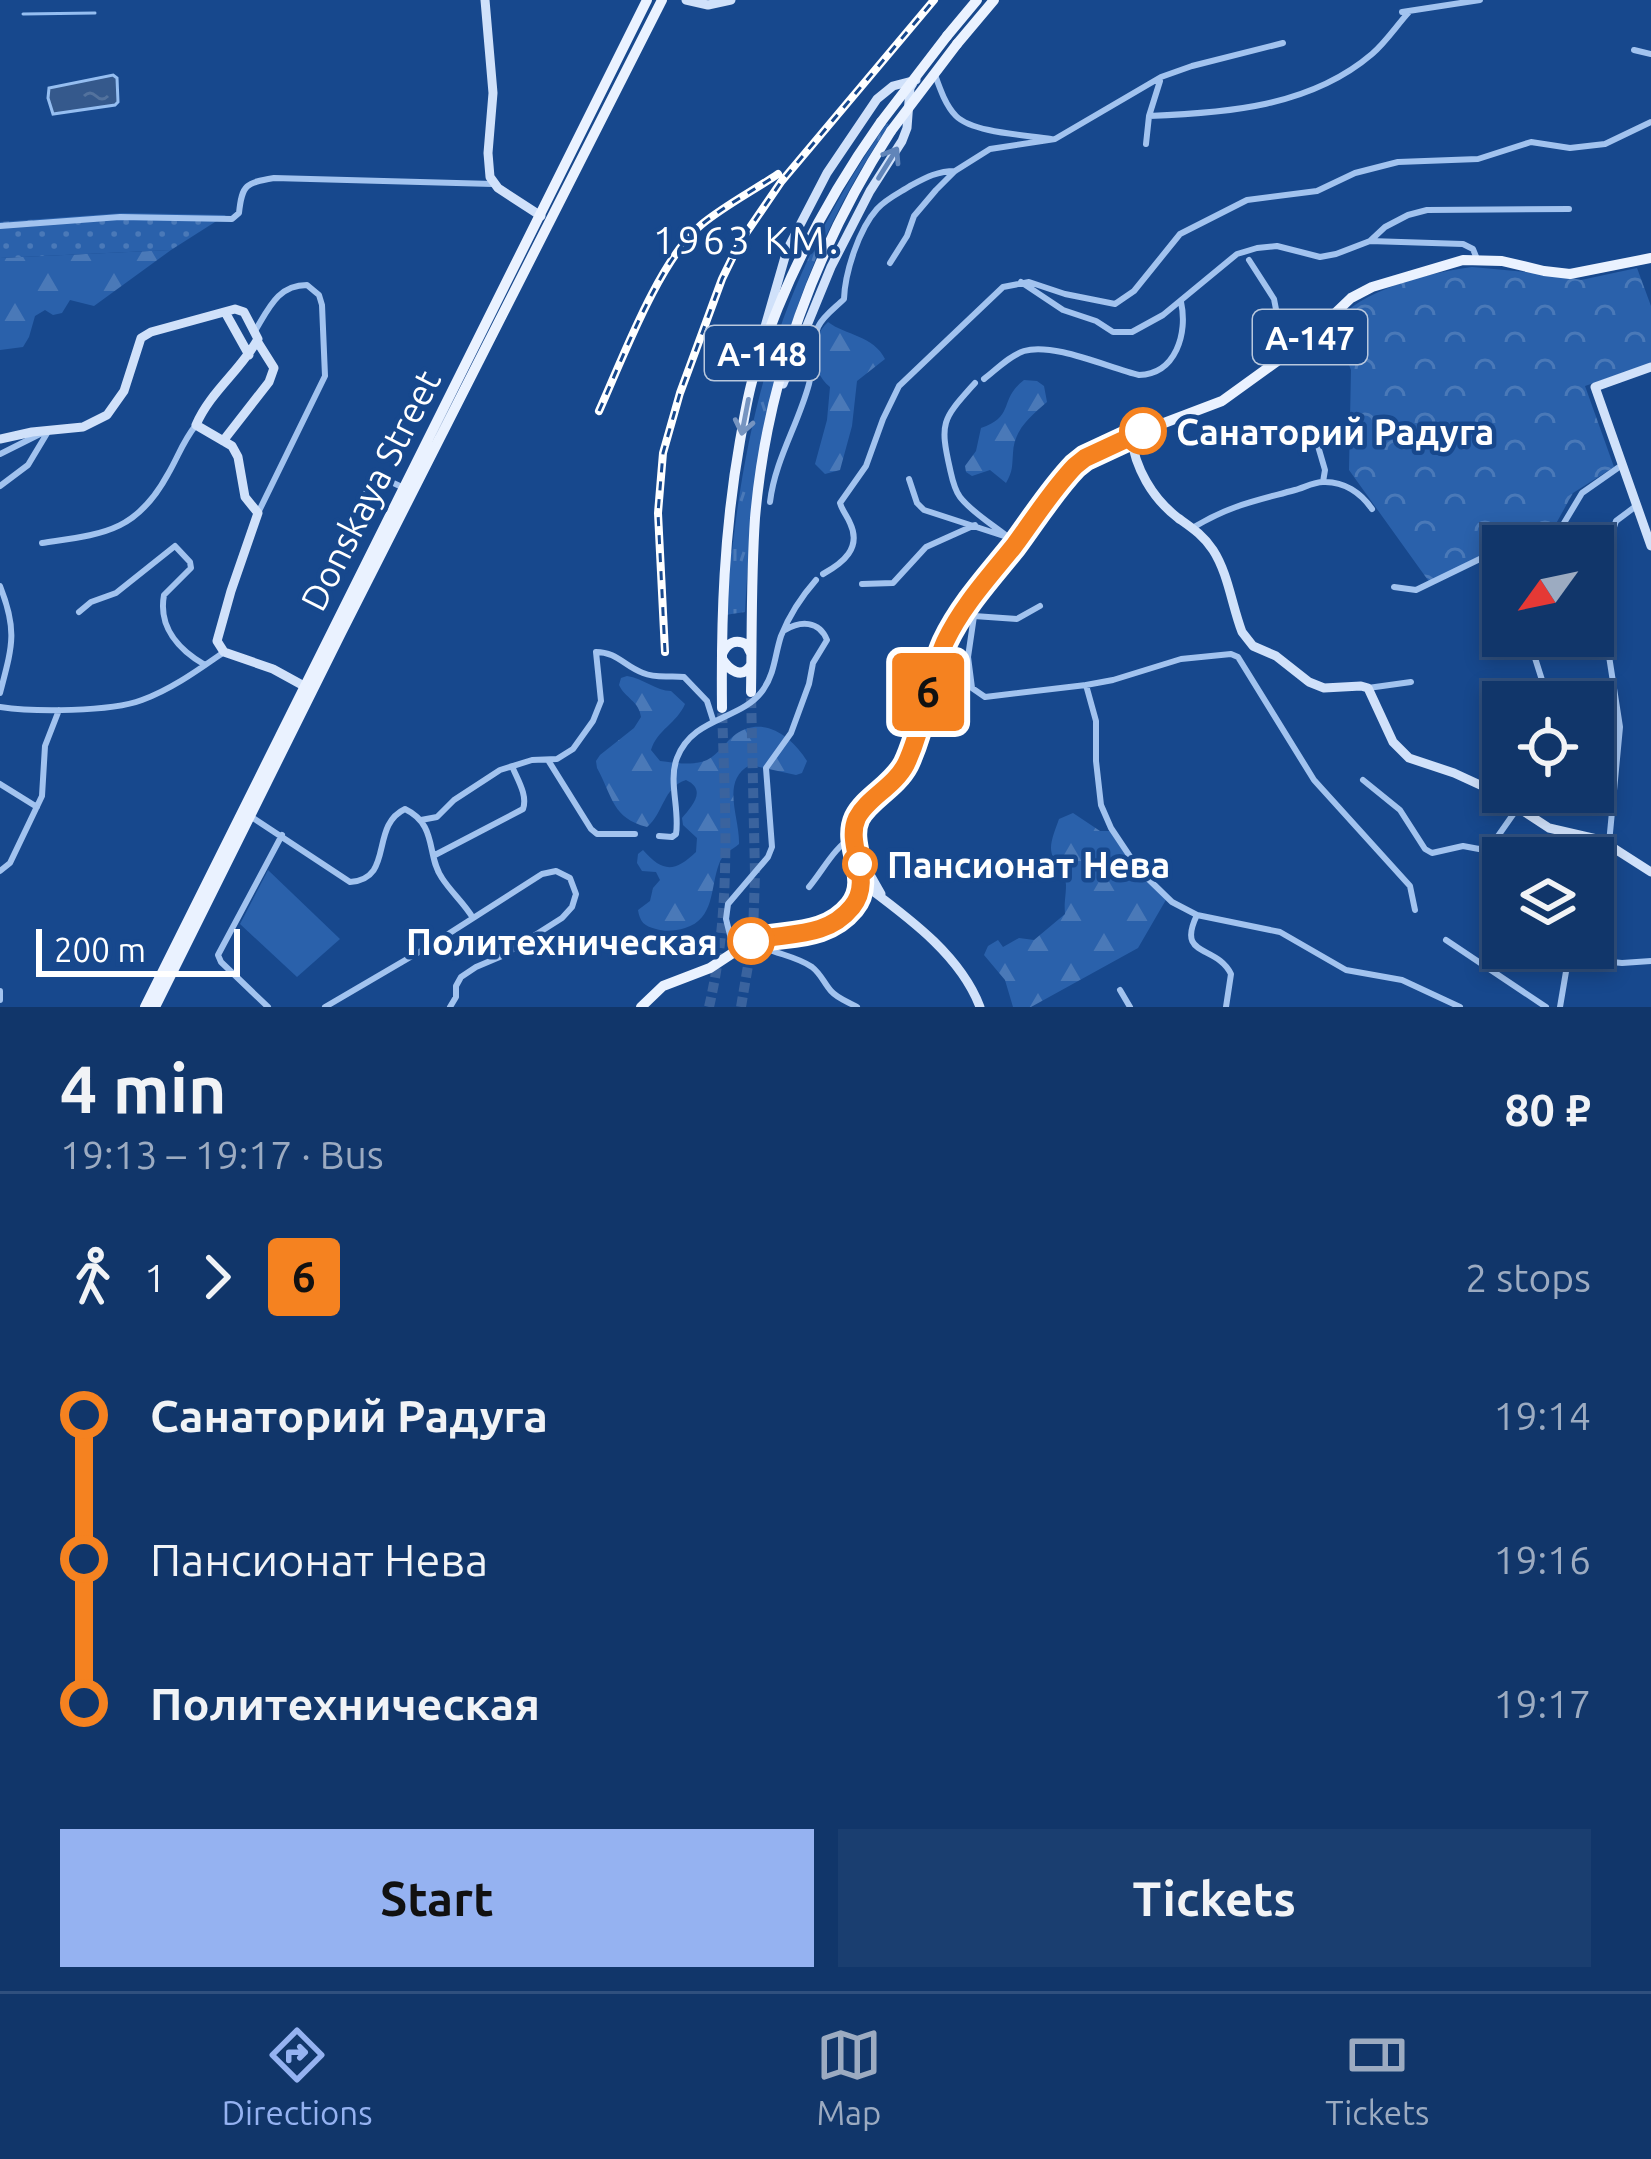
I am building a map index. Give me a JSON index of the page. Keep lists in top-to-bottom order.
{
  "streets": {
    "main road": ["А-147", "А-148", "Donskaya Street"]
  },
  "districts": ["1963 КМ."],
  "places": ["Санаторий Радуга", "Пансионат Нева", "Политехническая"],
  "lines": ["bus line 6"],
  "scale_bar": "200 m",
  "north": "bottom left",
  "page": {
    "on_map": "6",
    "scale": "200 m",
    "heading": ["4 min", "19:13 – 19:17 · Bus", "80 ₽"],
    "legs": ["1", "6", "2 stops"],
    "list": [
      {
        "name": "Санаторий Радуга",
        "value": "19:14"
      },
      {
        "name": "Пансионат Нева",
        "value": "19:16"
      },
      {
        "name": "Политехническая",
        "value": "19:17"
      }
    ],
    "buttons": ["Start", "Tickets"],
    "tabs": ["Directions", "Map", "Tickets"]
  }
}
